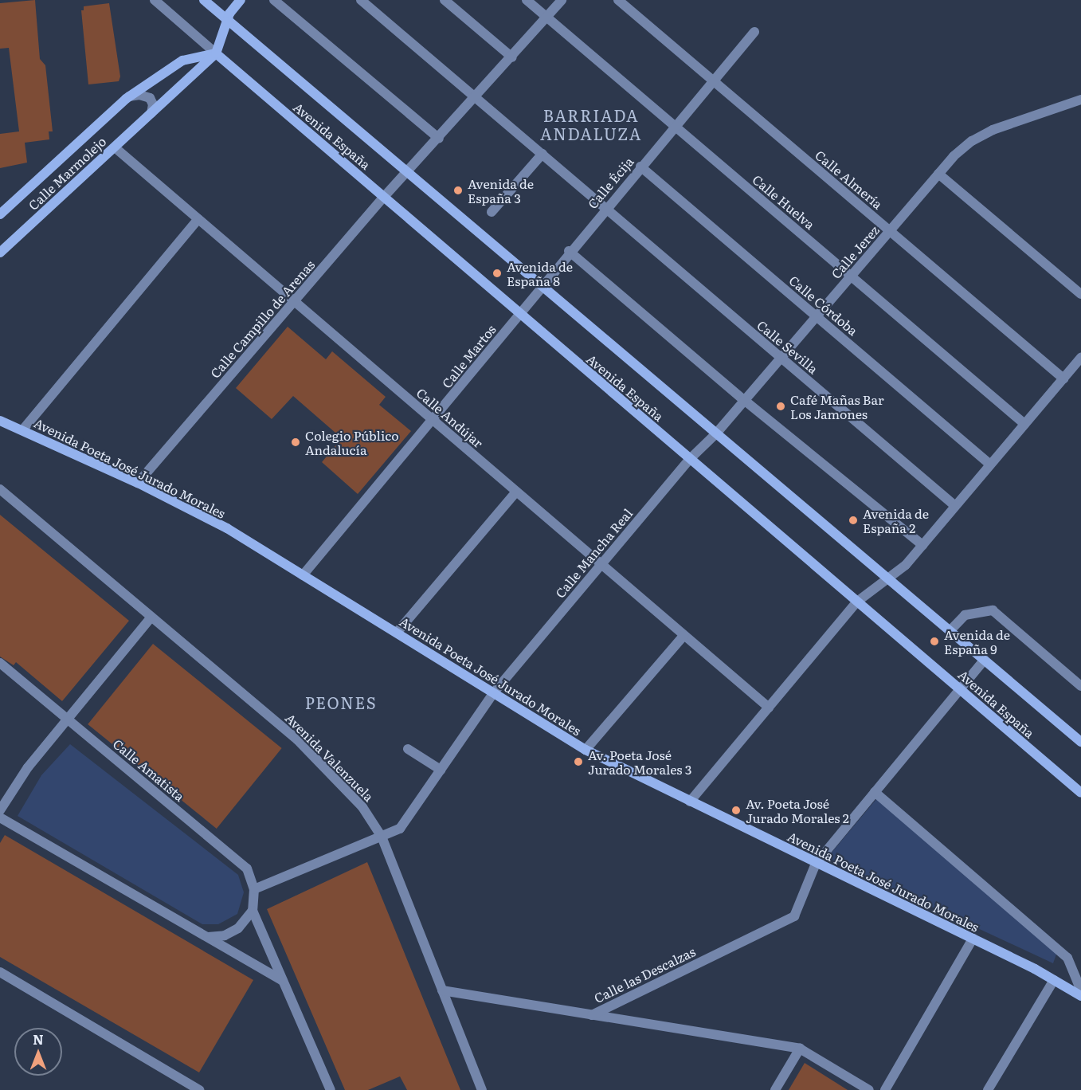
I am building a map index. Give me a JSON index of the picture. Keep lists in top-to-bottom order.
{
  "streets": {
    "main road": ["Avenida España", "Calle Marmolejo", "Avenida Poeta José Jurado Morales"],
    "street": [
      "Calle Almería",
      "Calle Écija",
      "Calle Huelva",
      "Calle Jerez",
      "Calle Córdoba",
      "Calle Campillo de Arenas",
      "Calle Sevilla",
      "Calle Martos",
      "Calle Andújar",
      "Calle Mancha Real",
      "Avenida Valenzuela",
      "Calle Amatista",
      "Calle las Descalzas"
    ]
  },
  "crossings": [
    ["Avenida España", "Calle Marmolejo"],
    ["Avenida España", "Calle Écija"],
    ["Avenida España", "Calle Jerez"],
    ["Avenida España", "Calle Campillo de Arenas"],
    ["Avenida España", "Calle Martos"],
    ["Avenida España", "Calle Mancha Real"],
    ["Avenida España", "Calle las Descalzas"],
    ["Calle Marmolejo", "Calle Andújar"],
    ["Calle Almería", "Calle Écija"],
    ["Calle Almería", "Calle Jerez"],
    ["Calle Écija", "Calle Huelva"],
    ["Calle Écija", "Calle Córdoba"],
    ["Calle Écija", "Calle Sevilla"],
    ["Calle Écija", "Calle Martos"],
    ["Calle Huelva", "Calle Jerez"],
    ["Calle Huelva", "Calle Campillo de Arenas"],
    ["Calle Jerez", "Calle Córdoba"],
    ["Calle Jerez", "Calle Sevilla"],
    ["Calle Jerez", "Calle Mancha Real"],
    ["Calle Campillo de Arenas", "Calle Sevilla"],
    ["Calle Campillo de Arenas", "Calle Andújar"],
    ["Calle Campillo de Arenas", "Avenida Poeta José Jurado Morales"],
    ["Calle Martos", "Calle Andújar"],
    ["Calle Martos", "Avenida Poeta José Jurado Morales"],
    ["Calle Andújar", "Calle Mancha Real"],
    ["Avenida Poeta José Jurado Morales", "Calle Mancha Real"],
    ["Avenida Poeta José Jurado Morales", "Calle las Descalzas"],
    ["Calle Mancha Real", "Avenida Valenzuela"],
    ["Calle Mancha Real", "Calle Amatista"],
    ["Avenida Valenzuela", "Calle las Descalzas"]
  ],
  "districts": ["BARRIADA ANDALUZA", "PEONES"],
  "places": [
    "Avenida de España 3",
    "Avenida de España 8",
    "Café Mañas Bar Los Jamones",
    "Colegio Público Andalucía",
    "Avenida de España 2",
    "Avenida de España 9",
    "Av. Poeta José Jurado Morales 3",
    "Av. Poeta José Jurado Morales 2"
  ],
  "north": "top"
}
